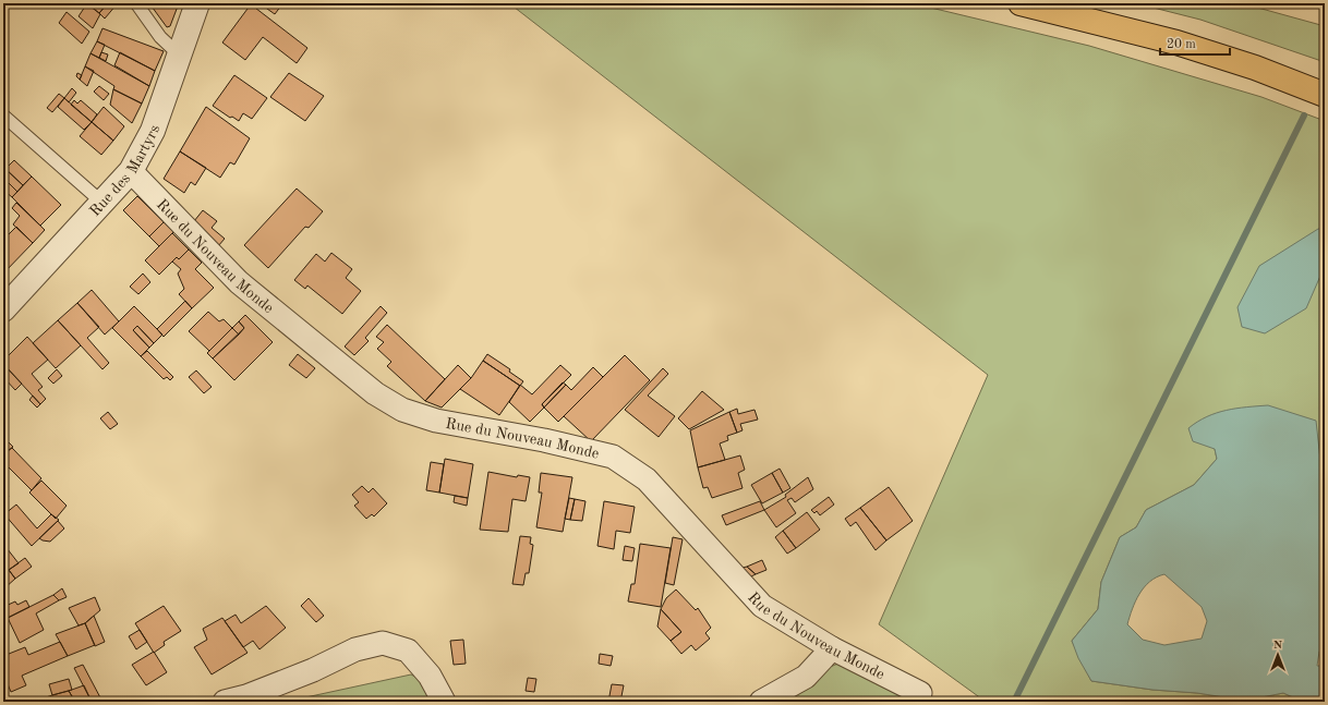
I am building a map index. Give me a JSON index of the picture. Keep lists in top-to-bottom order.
{
  "streets": {
    "street": ["Rue des Martyrs", "Rue du Nouveau Monde"]
  },
  "crossings": [
    ["Rue des Martyrs", "Rue du Nouveau Monde"]
  ],
  "scale_bar": "20 m",
  "north": "top"
}
